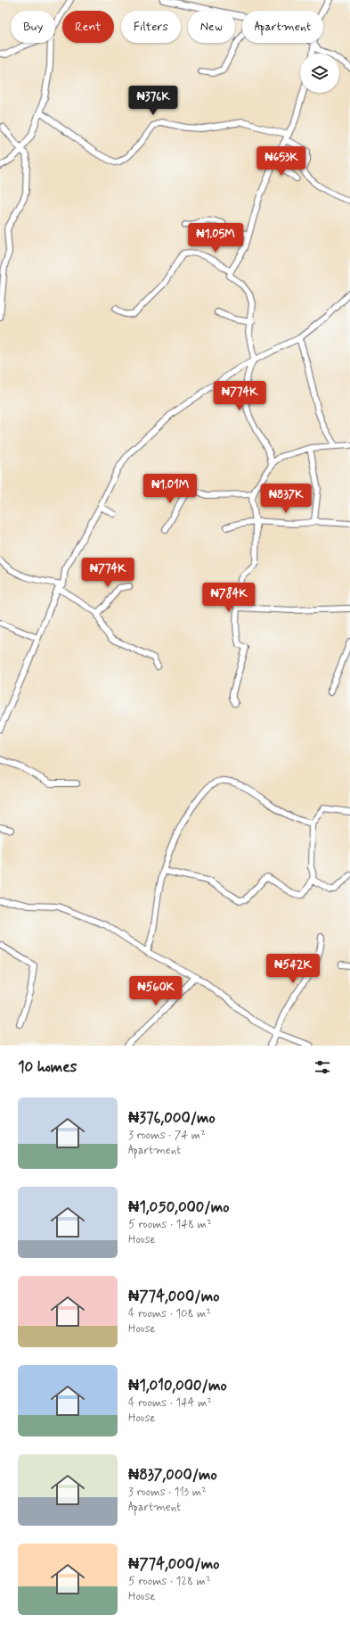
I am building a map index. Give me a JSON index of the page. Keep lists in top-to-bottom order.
{
  "page": {
    "chip": [
      "Buy",
      "Rent",
      "Filters",
      "New",
      "Apartment"
    ],
    "price": [
      "₦376K",
      "₦653K",
      "₦1.05M",
      "₦774K",
      "₦1.01M",
      "₦837K",
      "₦774K",
      "₦784K",
      "₦542K",
      "₦560K"
    ],
    "heading": "10 homes",
    "list": [
      {
        "name": "₦376,000/mo",
        "note": "3 rooms · 74 m² · Apartment"
      },
      {
        "name": "₦1,050,000/mo",
        "note": "5 rooms · 148 m² · House"
      },
      {
        "name": "₦774,000/mo",
        "note": "4 rooms · 108 m² · House"
      },
      {
        "name": "₦1,010,000/mo",
        "note": "4 rooms · 144 m² · House"
      },
      {
        "name": "₦837,000/mo",
        "note": "3 rooms · 113 m² · Apartment"
      },
      {
        "name": "₦774,000/mo",
        "note": "5 rooms · 128 m² · House"
      }
    ]
  }
}
